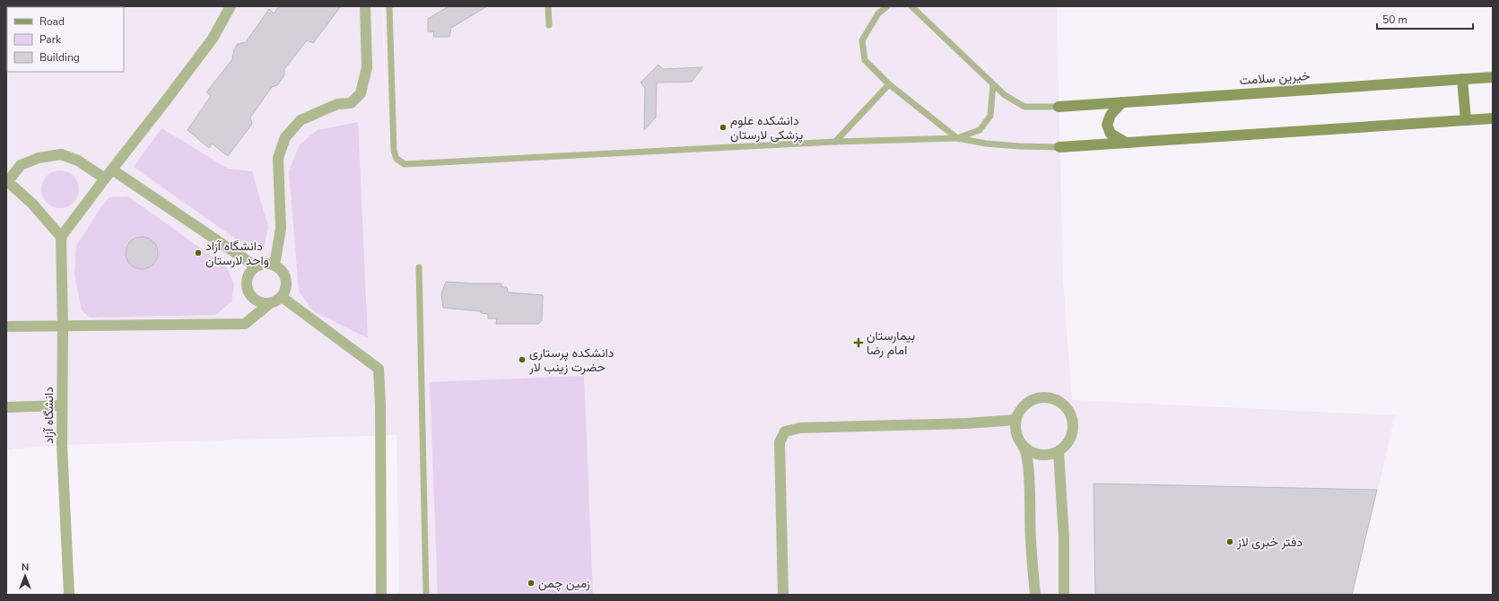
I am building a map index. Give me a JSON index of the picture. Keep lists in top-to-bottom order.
{
  "streets": {
    "street": ["خیرین سلامت", "دانشگاه آزاد"]
  },
  "places": {
    "other": [
      "دانشکده علوم پزشکی لارستان",
      "دانشگاه آزاد واحد لارستان",
      "دانشکده پرستاری حضرت زینب لار",
      "دفتر خبری لاز",
      "زمین چمن"
    ],
    "health": ["بیمارستان امام رضا"]
  },
  "legend": ["Road", "Park", "Building"],
  "scale_bar": "50 m",
  "north": "top"
}
